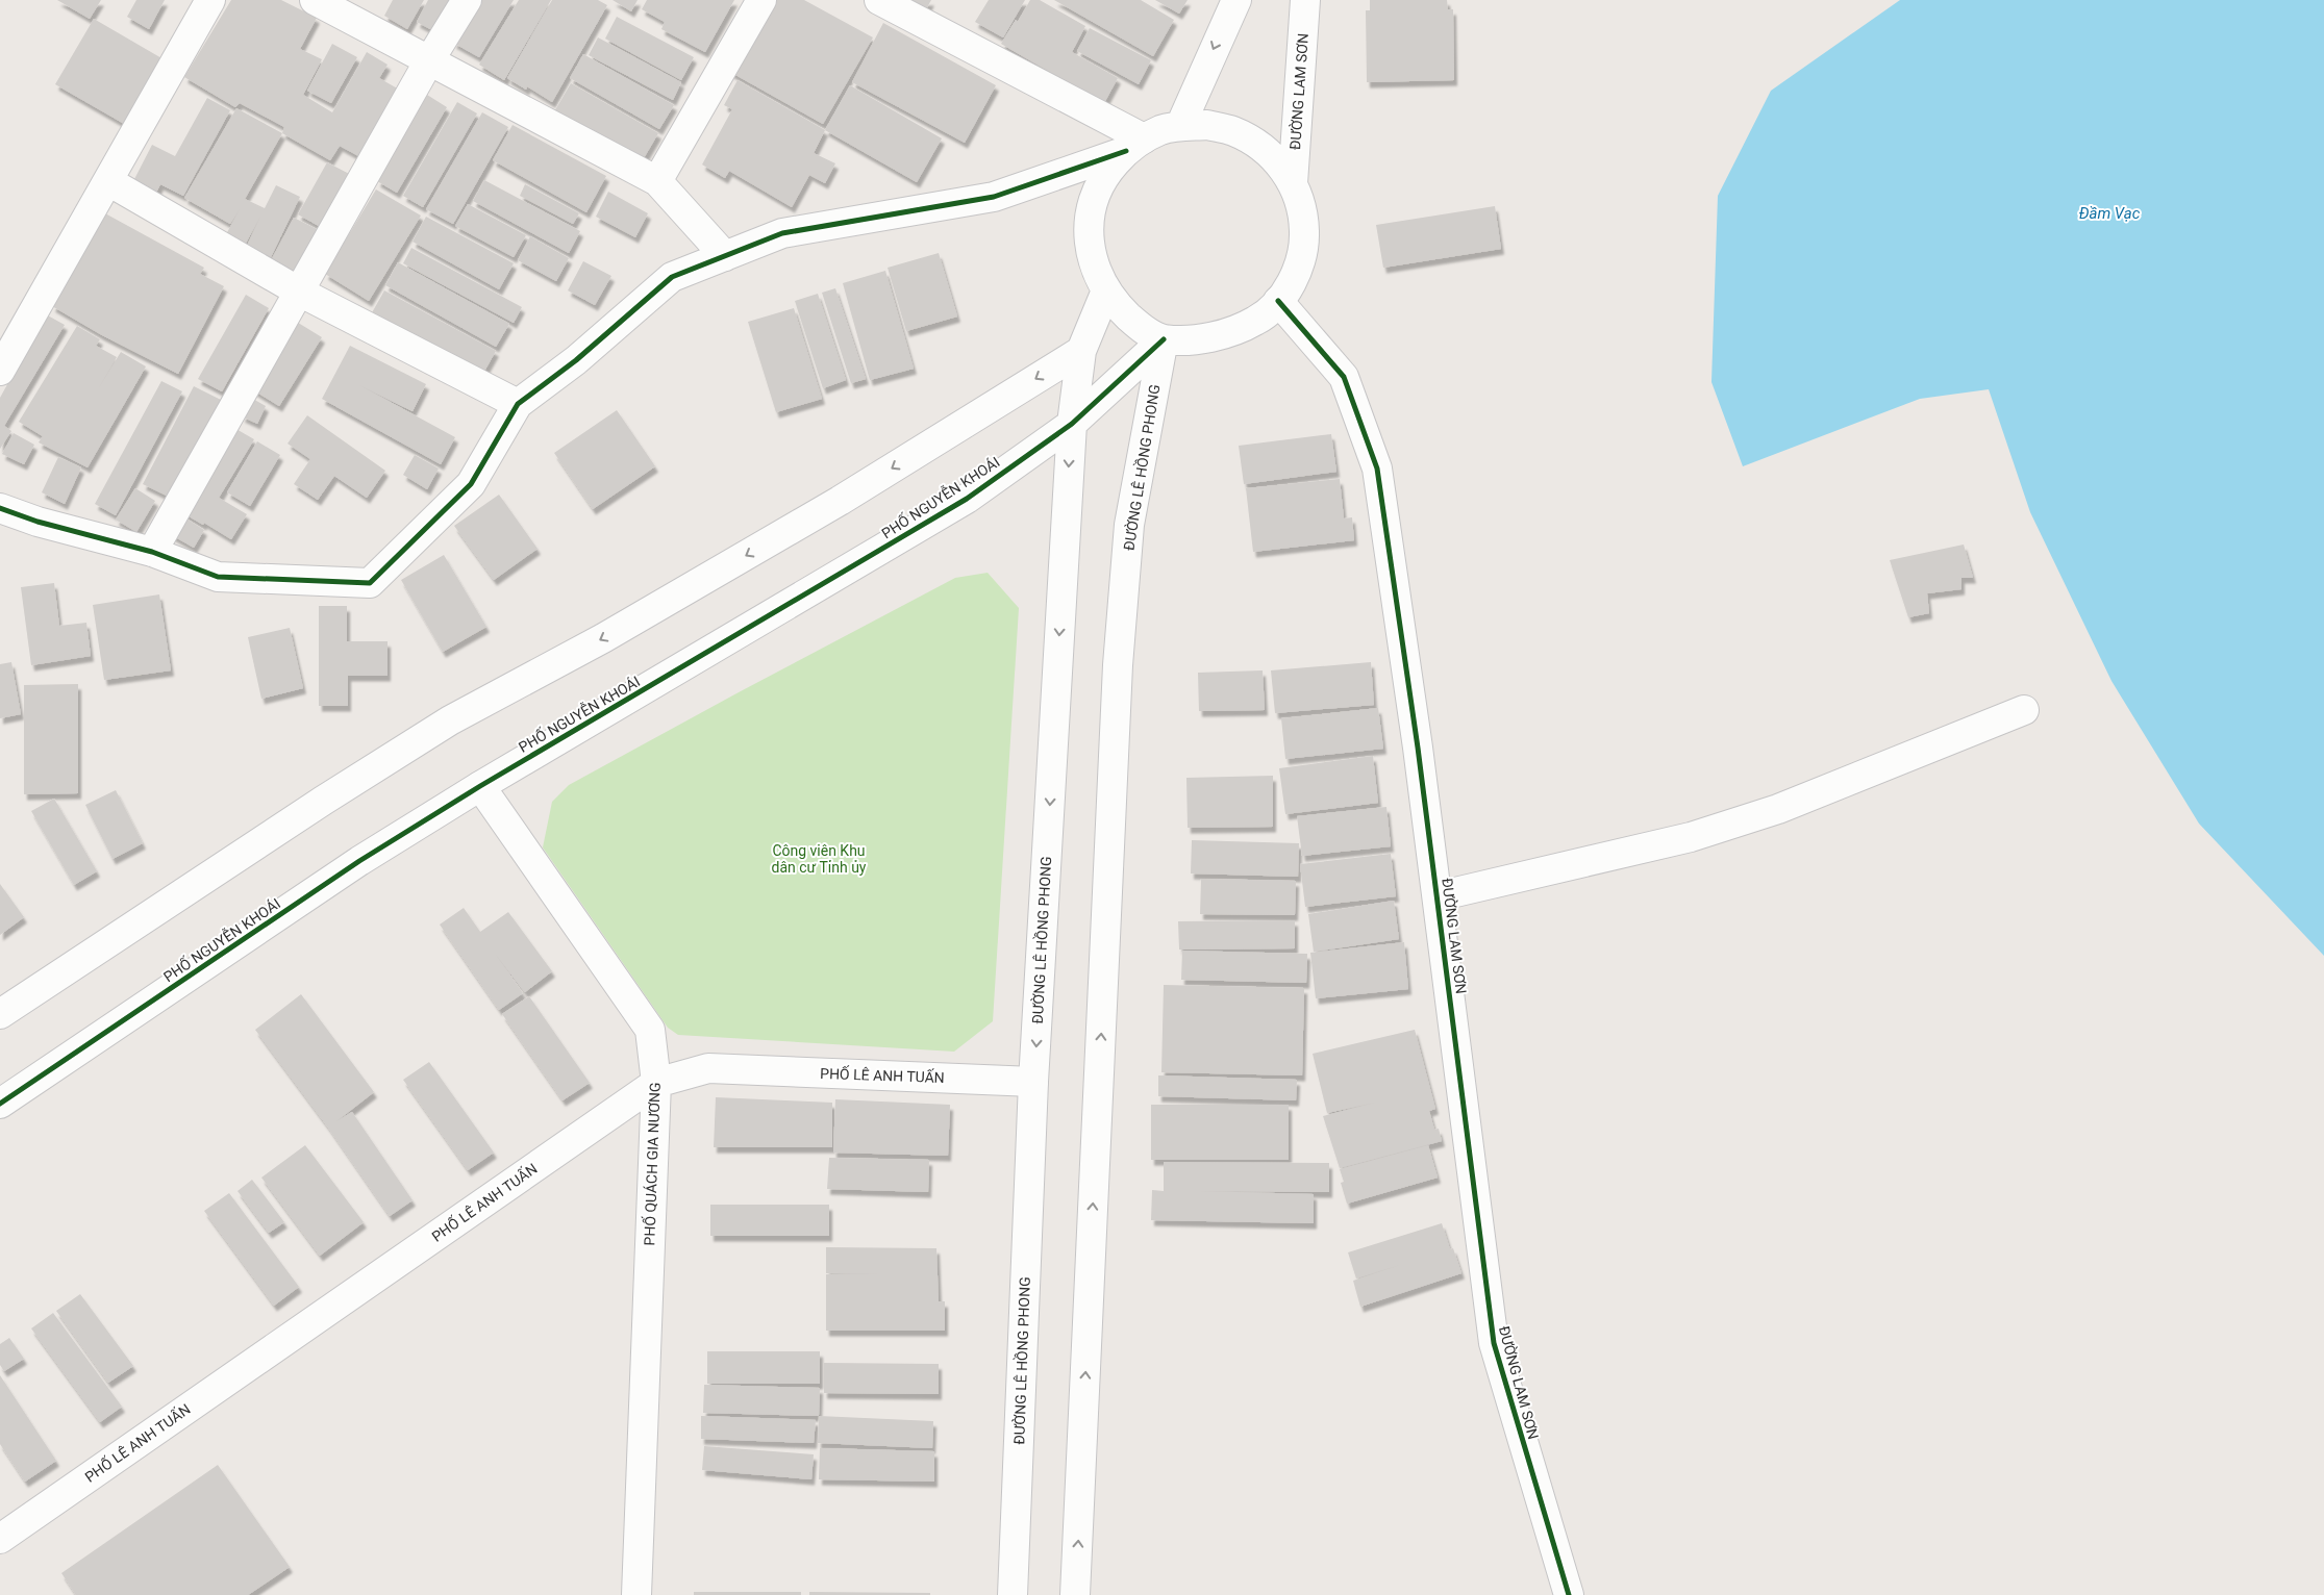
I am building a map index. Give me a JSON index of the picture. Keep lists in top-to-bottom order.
{
  "streets": {
    "street": [
      "ĐƯỜNG LAM SƠN",
      "ĐƯỜNG LÊ HỒNG PHONG",
      "PHỐ NGUYỄN KHOÁI",
      "PHỐ LÊ ANH TUẤN",
      "PHỐ QUÁCH GIA NƯƠNG"
    ]
  },
  "crossings": [
    ["ĐƯỜNG LÊ HỒNG PHONG", "PHỐ NGUYỄN KHOÁI"],
    ["ĐƯỜNG LÊ HỒNG PHONG", "PHỐ LÊ ANH TUẤN"],
    ["PHỐ NGUYỄN KHOÁI", "PHỐ QUÁCH GIA NƯƠNG"],
    ["PHỐ LÊ ANH TUẤN", "PHỐ QUÁCH GIA NƯƠNG"]
  ],
  "water": ["Đầm Vạc"],
  "parks": ["Công viên Khu dân cư Tỉnh ủy"]
}
